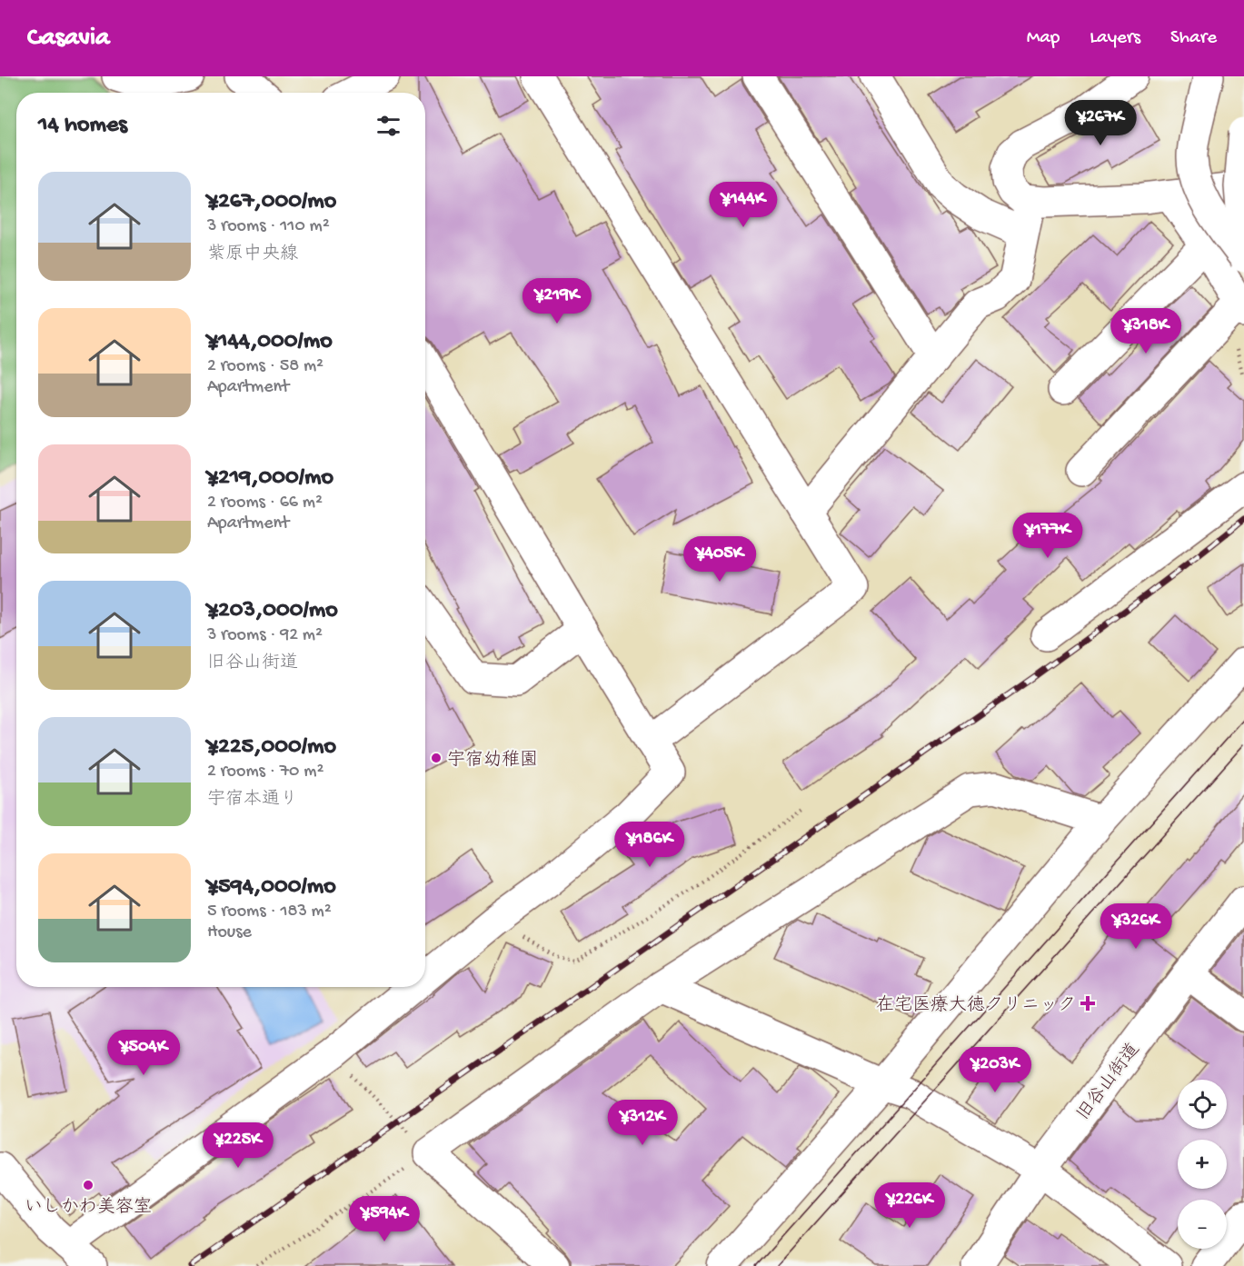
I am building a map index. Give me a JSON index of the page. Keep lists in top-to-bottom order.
{
  "streets": {
    "street": ["旧谷山街道"]
  },
  "places": {
    "other": ["宇宿幼稚園", "いしかわ美容室"],
    "health": ["在宅医療大徳クリニック"]
  },
  "page": {
    "header": "Casavia",
    "nav": ["Map", "Layers", "Share"],
    "heading": "14 homes",
    "price": [
      "¥267K",
      "¥144K",
      "¥219K",
      "¥318K",
      "¥177K",
      "¥405K",
      "¥186K",
      "¥326K",
      "¥504K",
      "¥203K",
      "¥312K",
      "¥225K",
      "¥226K",
      "¥594K"
    ],
    "list": [
      {
        "name": "¥267,000/mo",
        "note": "3 rooms · 110 m² · 紫原中央線"
      },
      {
        "name": "¥144,000/mo",
        "note": "2 rooms · 58 m² · Apartment"
      },
      {
        "name": "¥219,000/mo",
        "note": "2 rooms · 66 m² · Apartment"
      },
      {
        "name": "¥203,000/mo",
        "note": "3 rooms · 92 m² · 旧谷山街道"
      },
      {
        "name": "¥225,000/mo",
        "note": "2 rooms · 70 m² · 宇宿本通り"
      },
      {
        "name": "¥594,000/mo",
        "note": "5 rooms · 183 m² · House"
      }
    ],
    "map_buttons": ["+", "−"]
  }
}
